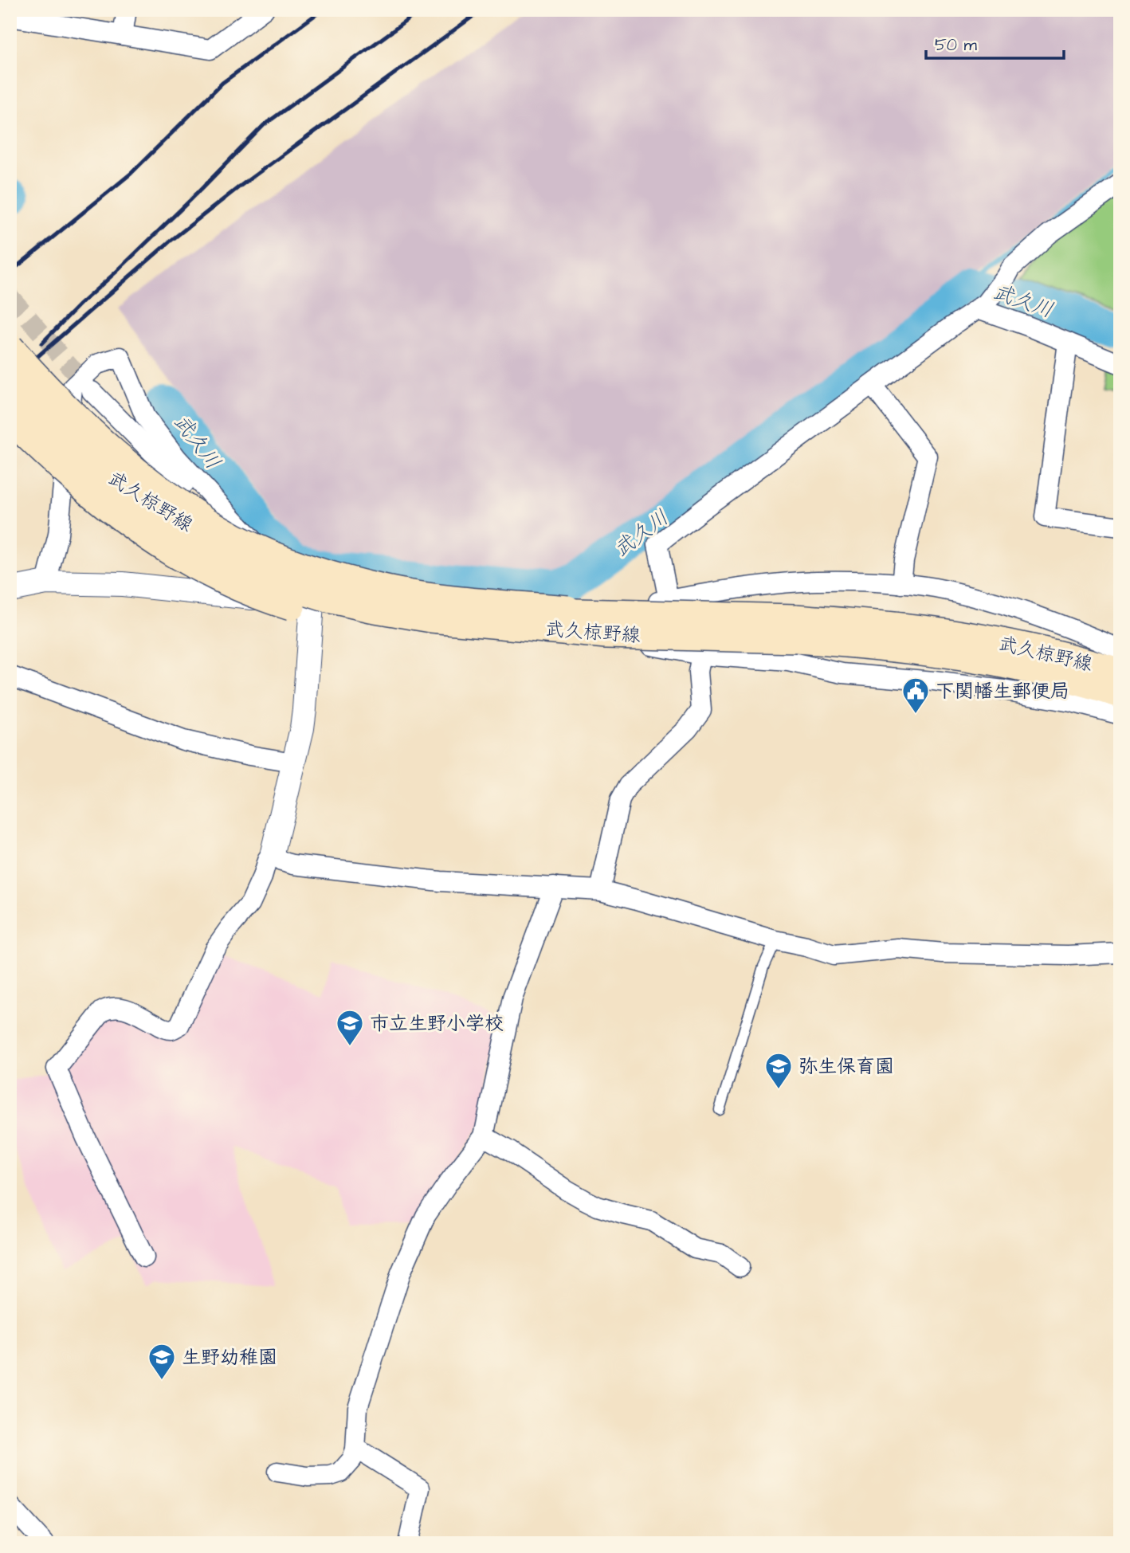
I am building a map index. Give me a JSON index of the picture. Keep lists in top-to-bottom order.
{
  "streets": {
    "main road": ["武久椋野線"]
  },
  "water": ["武久川"],
  "places": {
    "public building": ["下関幡生郵便局"],
    "school or university": ["市立生野小学校", "弥生保育園", "生野幼稚園"]
  },
  "scale_bar": "50 m"
}
